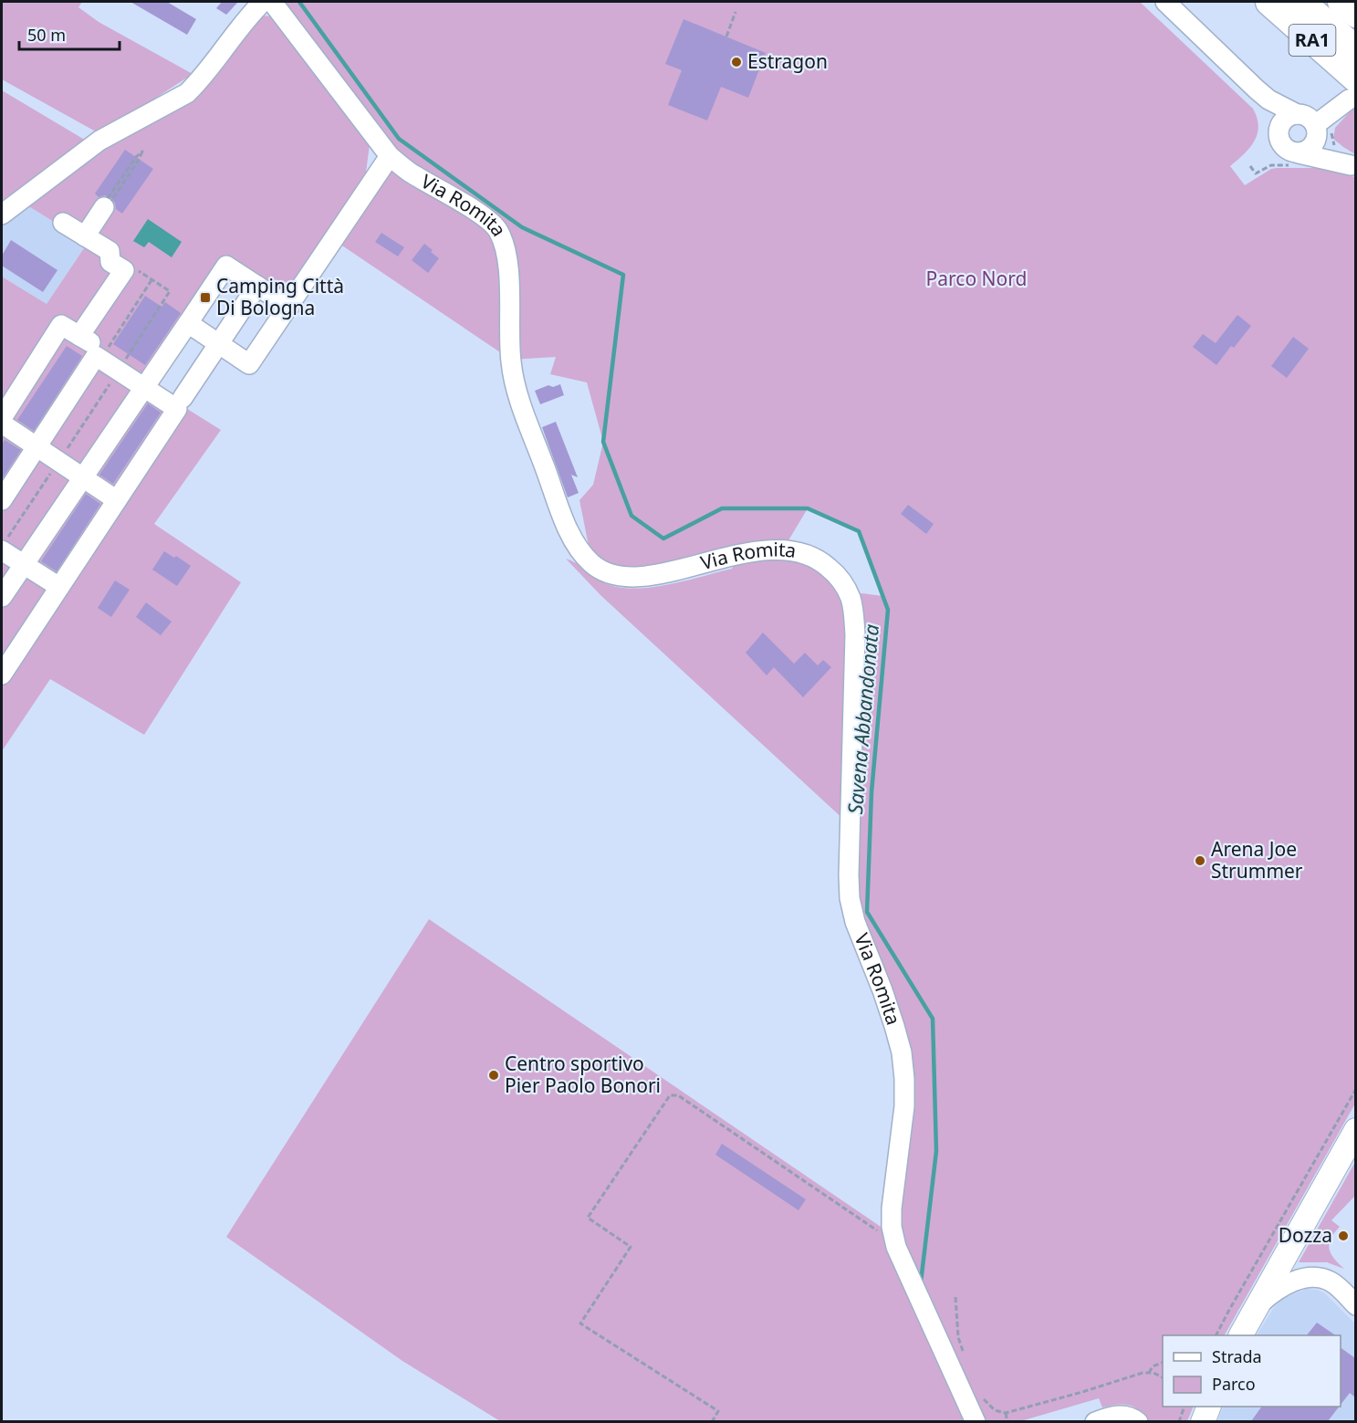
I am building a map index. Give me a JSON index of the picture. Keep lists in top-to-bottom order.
{
  "streets": {
    "highway": ["RA1"],
    "street": ["Via Romita"]
  },
  "water": ["Savena Abbandonata"],
  "parks": ["Parco Nord"],
  "places": {
    "other": [
      "Estragon",
      "Arena Joe Strummer",
      "Centro sportivo Pier Paolo Bonori",
      "Dozza"
    ],
    "transit": ["Camping Città Di Bologna"]
  },
  "legend": ["Strada", "Parco"],
  "scale_bar": "50 m"
}
